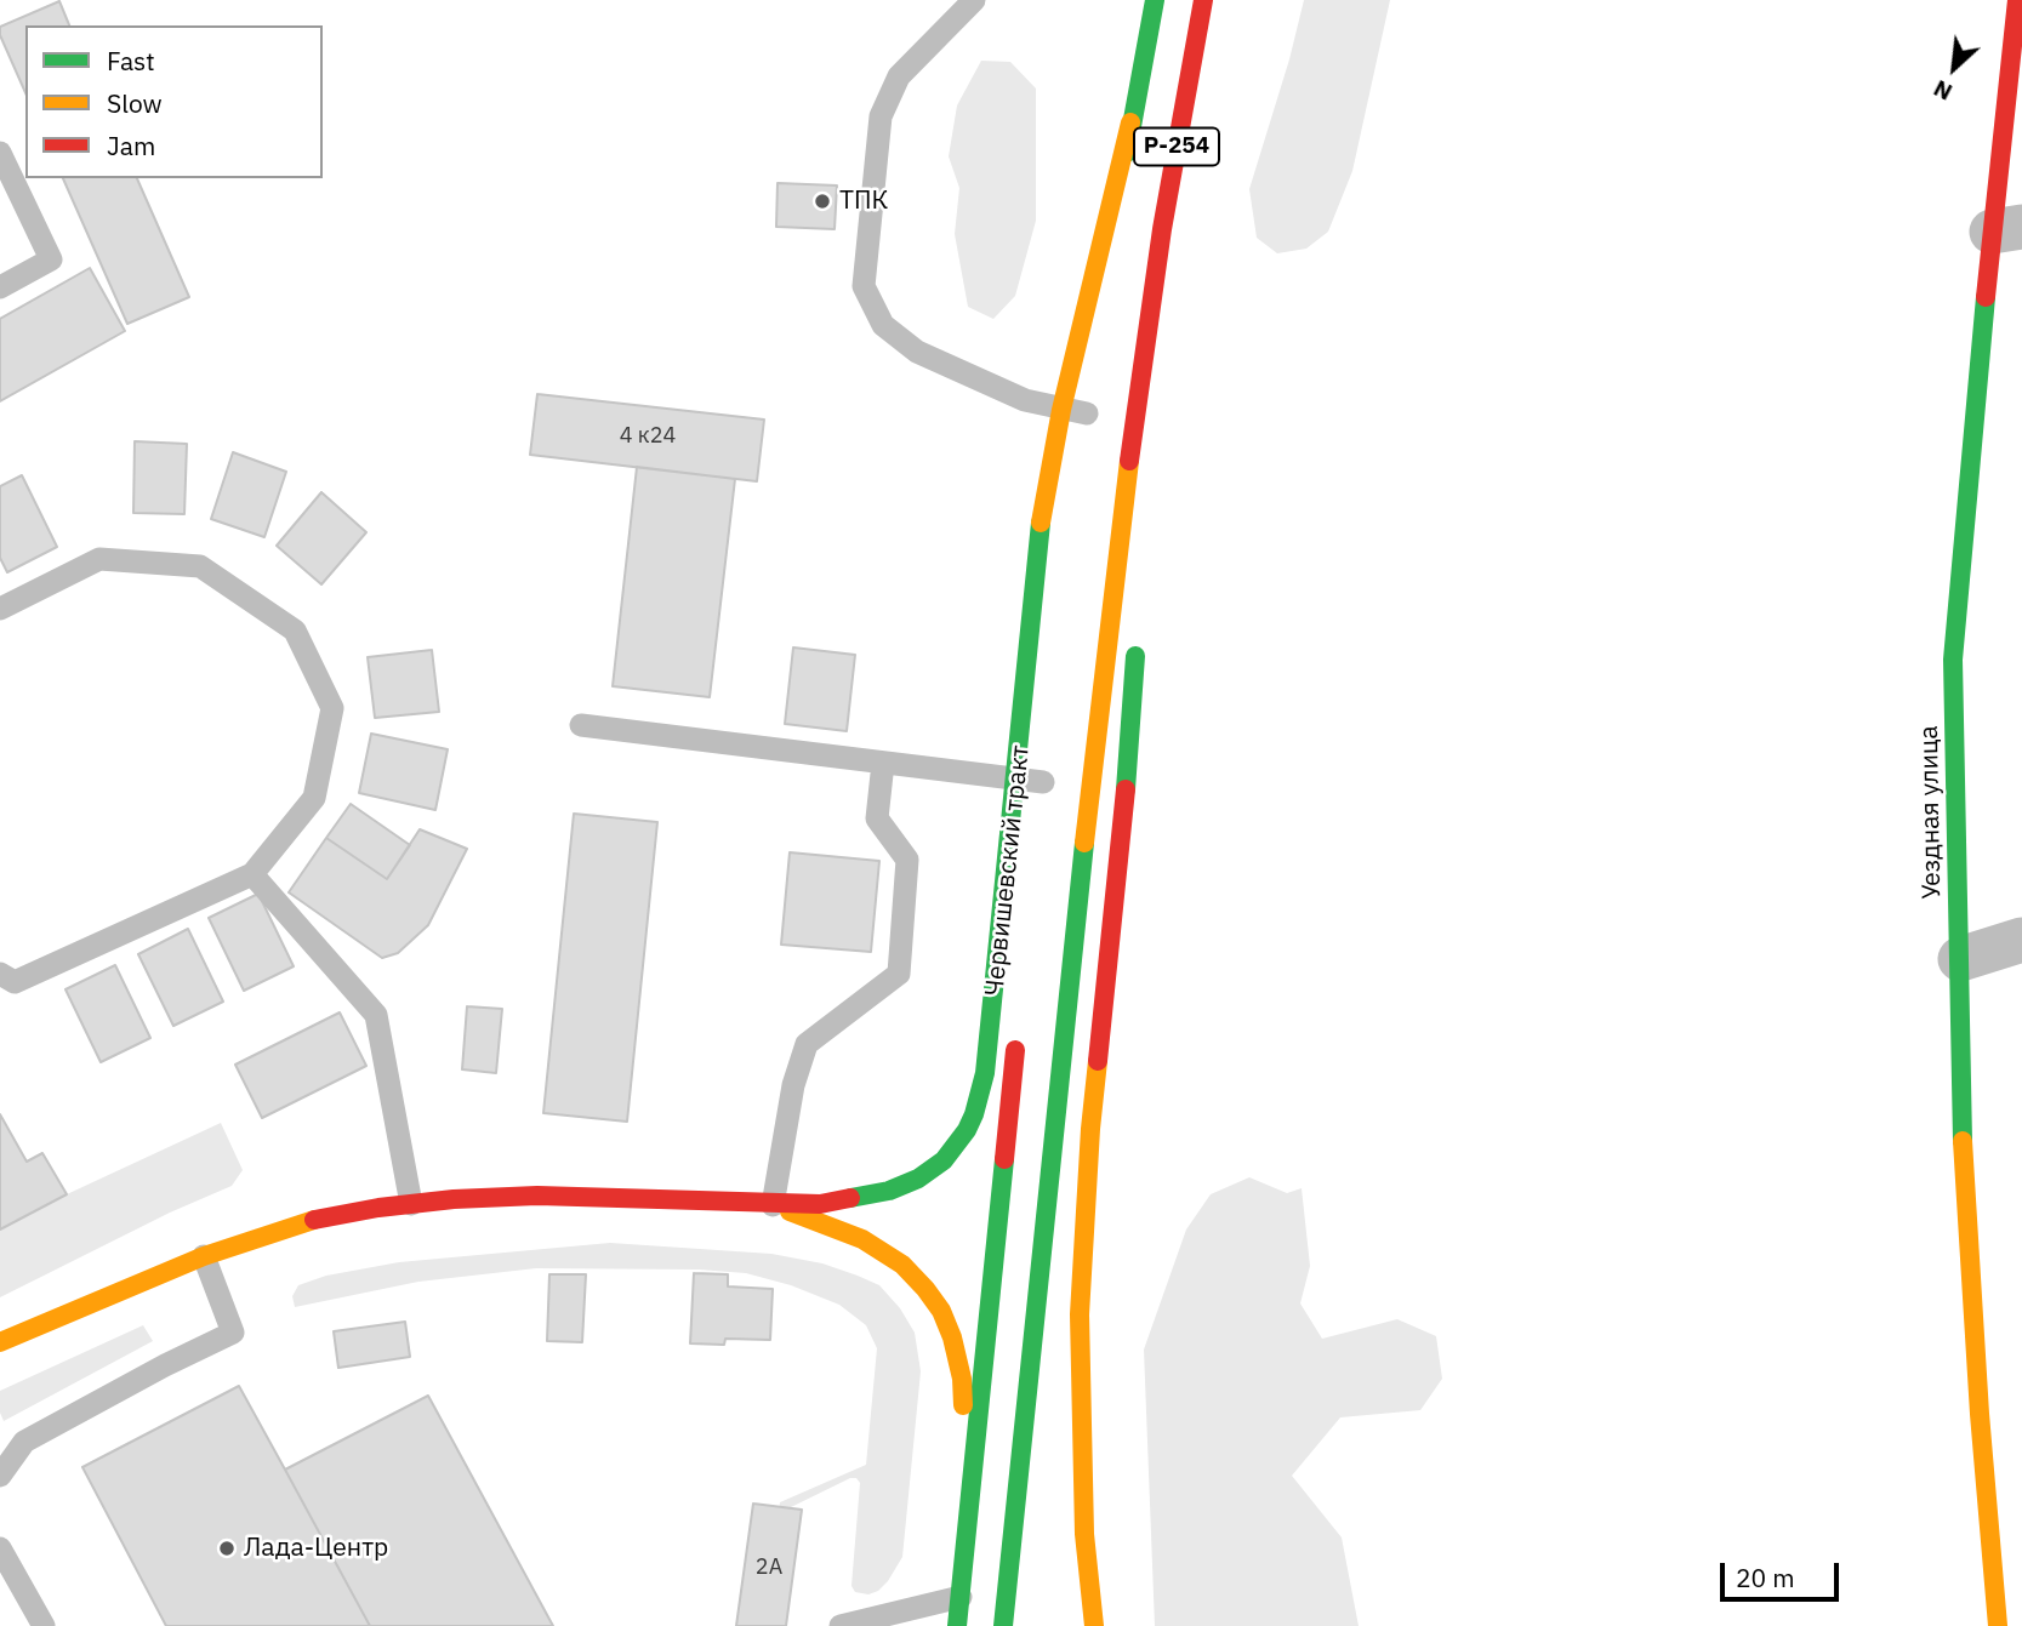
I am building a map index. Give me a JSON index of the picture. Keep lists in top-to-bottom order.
{
  "streets": {
    "main road": ["Р-254", "Уездная улица", "Червишевский тракт"]
  },
  "places": ["ТПК", "Лада-Центр"],
  "house_numbers": ["4 к24", "2А"],
  "legend": ["Fast", "Slow", "Jam"],
  "scale_bar": "20 m",
  "north": "bottom left"
}
